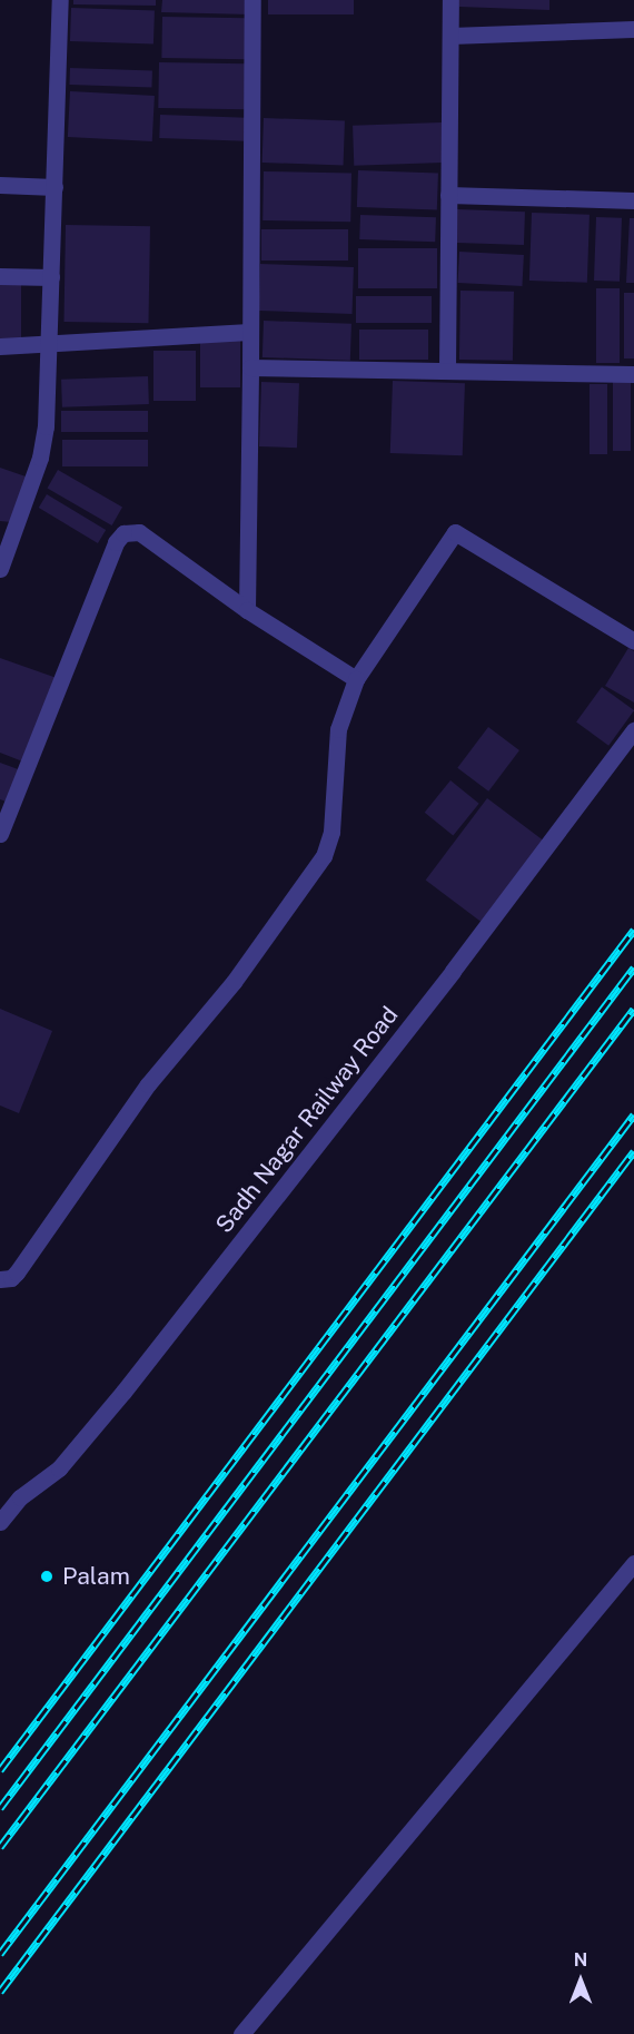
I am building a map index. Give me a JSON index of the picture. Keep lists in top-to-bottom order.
{
  "streets": {
    "street": ["Sadh Nagar Railway Road"]
  },
  "places": ["Palam"],
  "north": "top"
}
